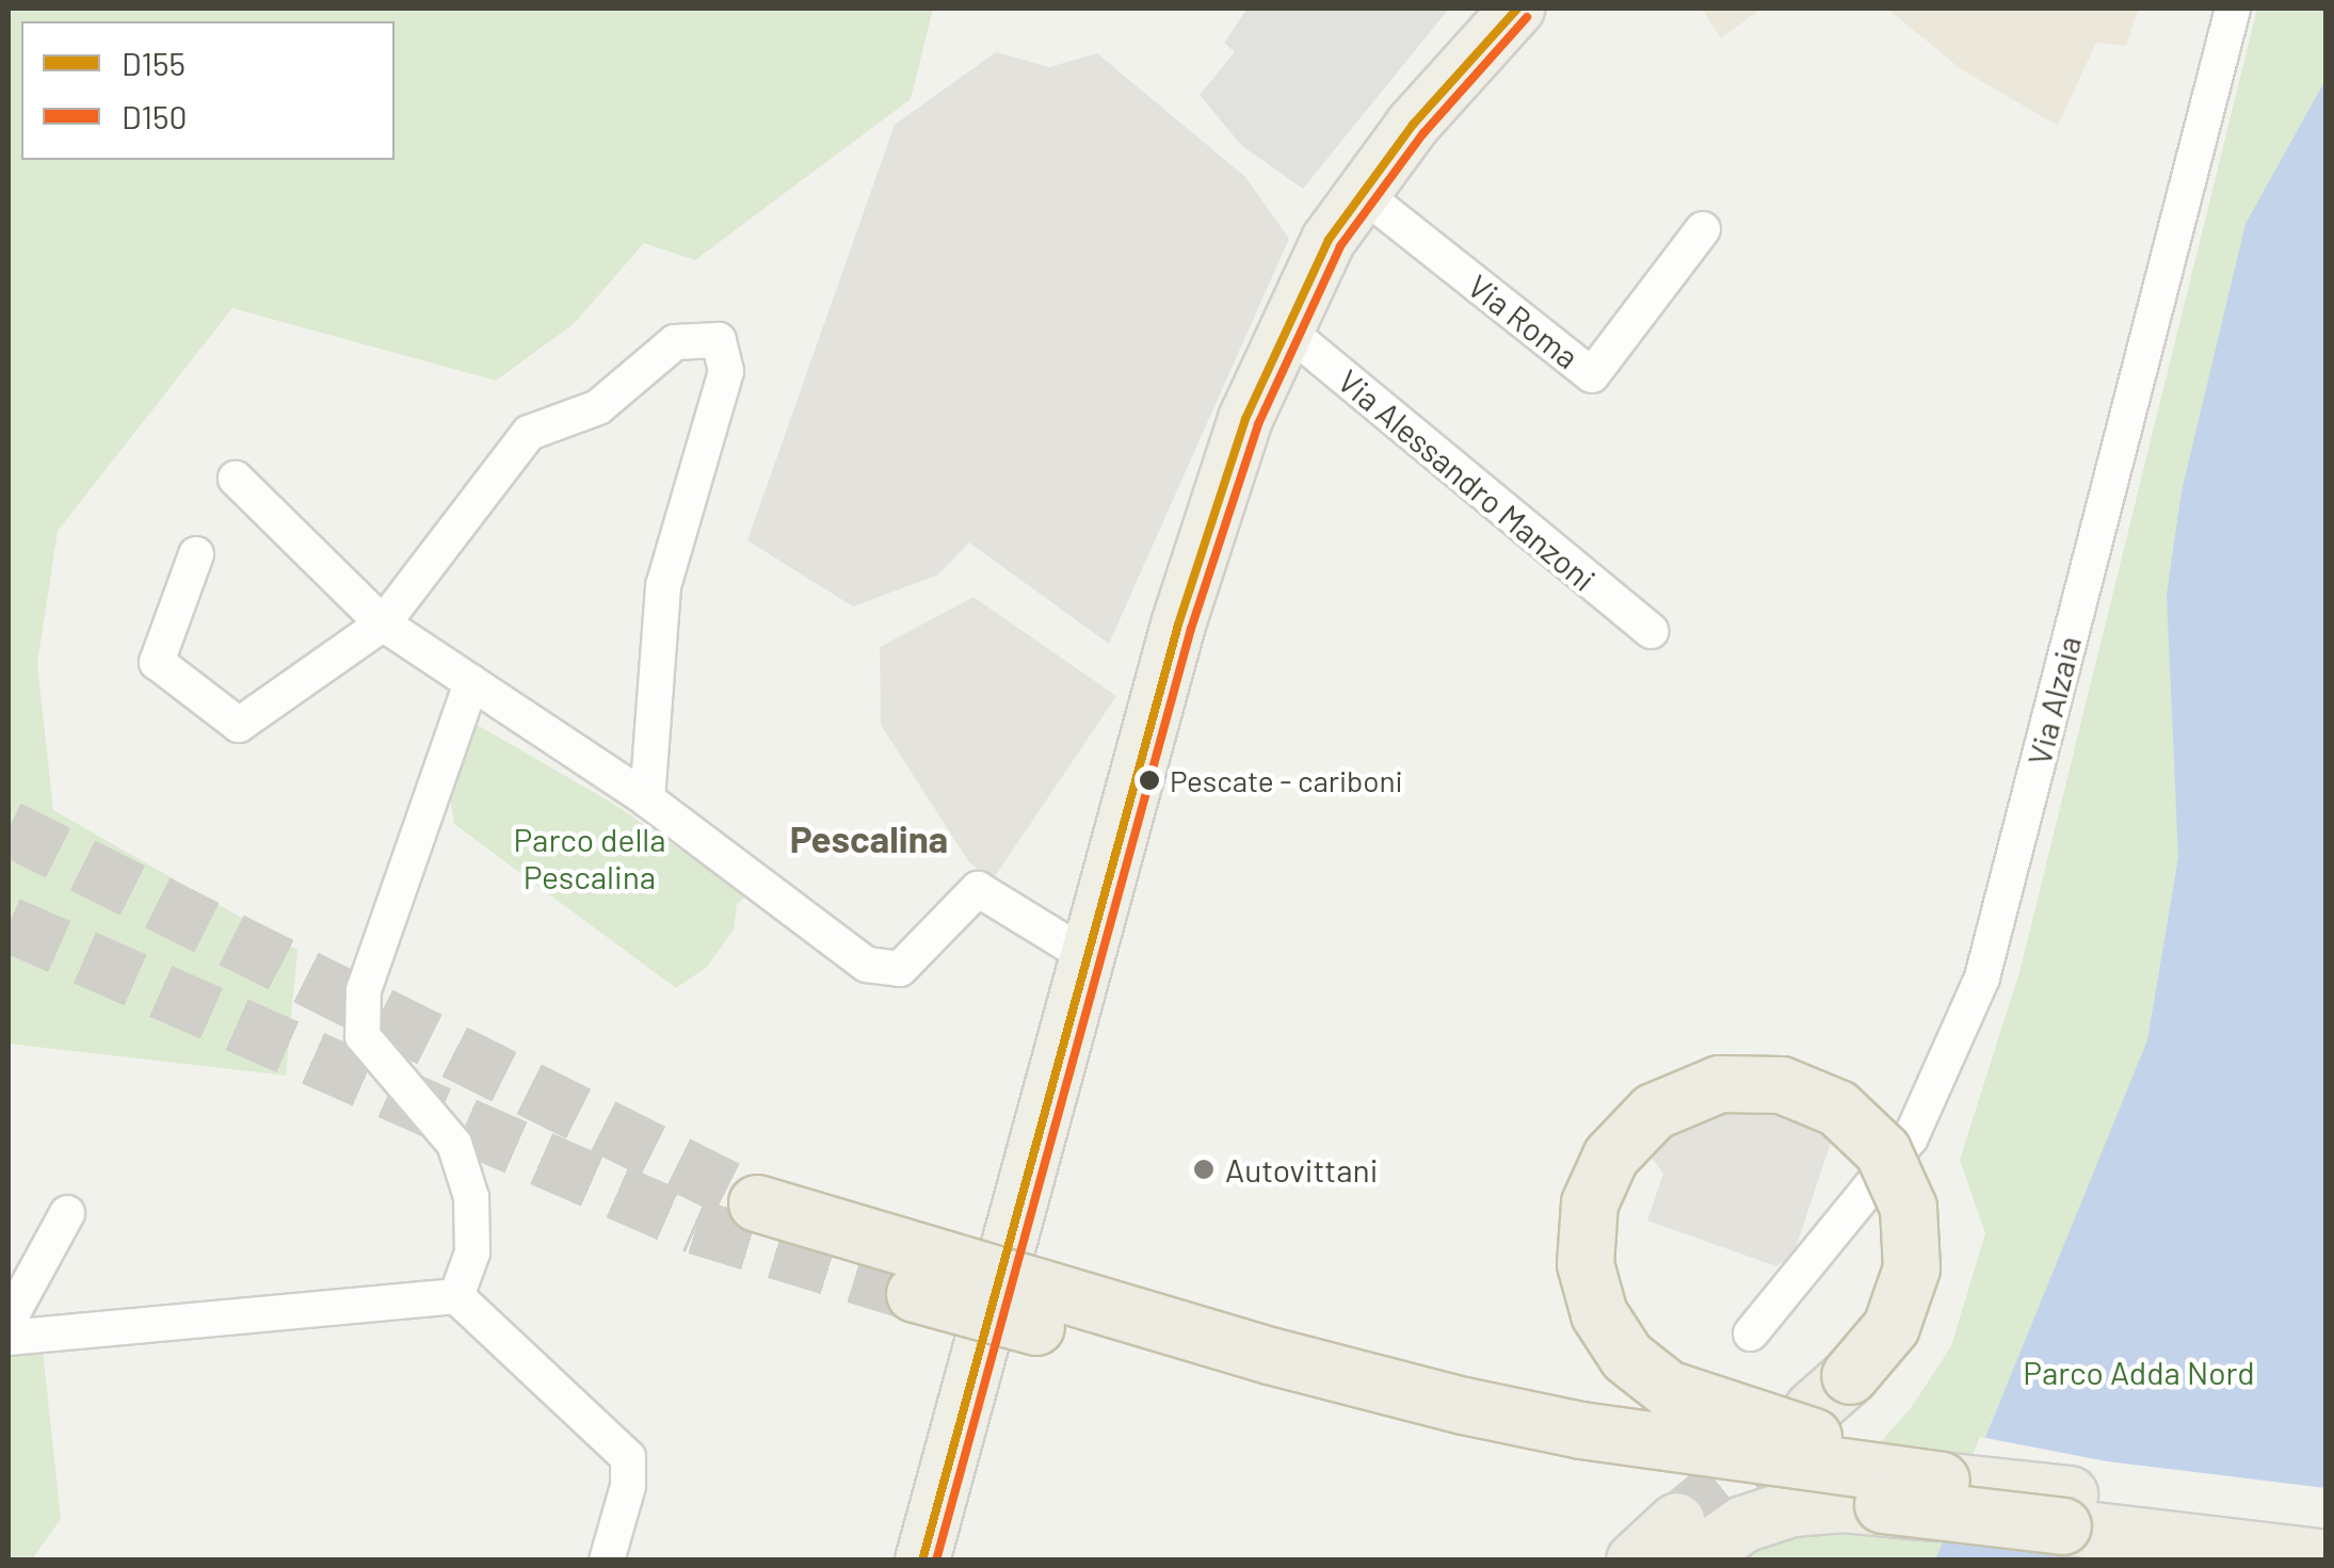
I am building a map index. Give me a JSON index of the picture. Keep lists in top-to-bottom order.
{
  "streets": {
    "street": ["Via Roma", "Via Alessandro Manzoni", "Via Alzaia"]
  },
  "districts": ["Pescalina"],
  "parks": ["Parco della Pescalina", "Parco Adda Nord"],
  "places": ["Pescate - cariboni", "Autovittani"],
  "lines": ["transit line D155", "transit line D150"],
  "legend": ["D155", "D150"]
}
